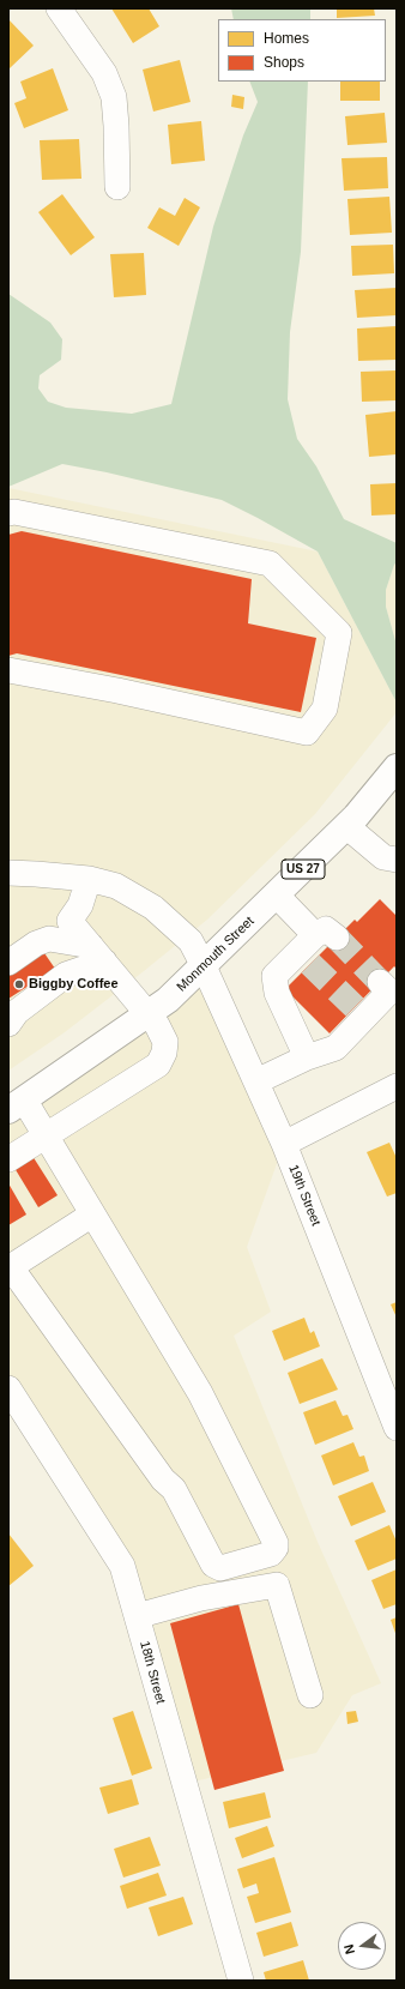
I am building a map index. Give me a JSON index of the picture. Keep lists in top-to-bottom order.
{
  "streets": {
    "main road": ["US 27", "Monmouth Street"],
    "street": ["19th Street", "18th Street"]
  },
  "crossings": [
    ["Monmouth Street", "19th Street"]
  ],
  "places": ["Biggby Coffee"],
  "legend": ["Homes", "Shops"],
  "north": "left"
}
